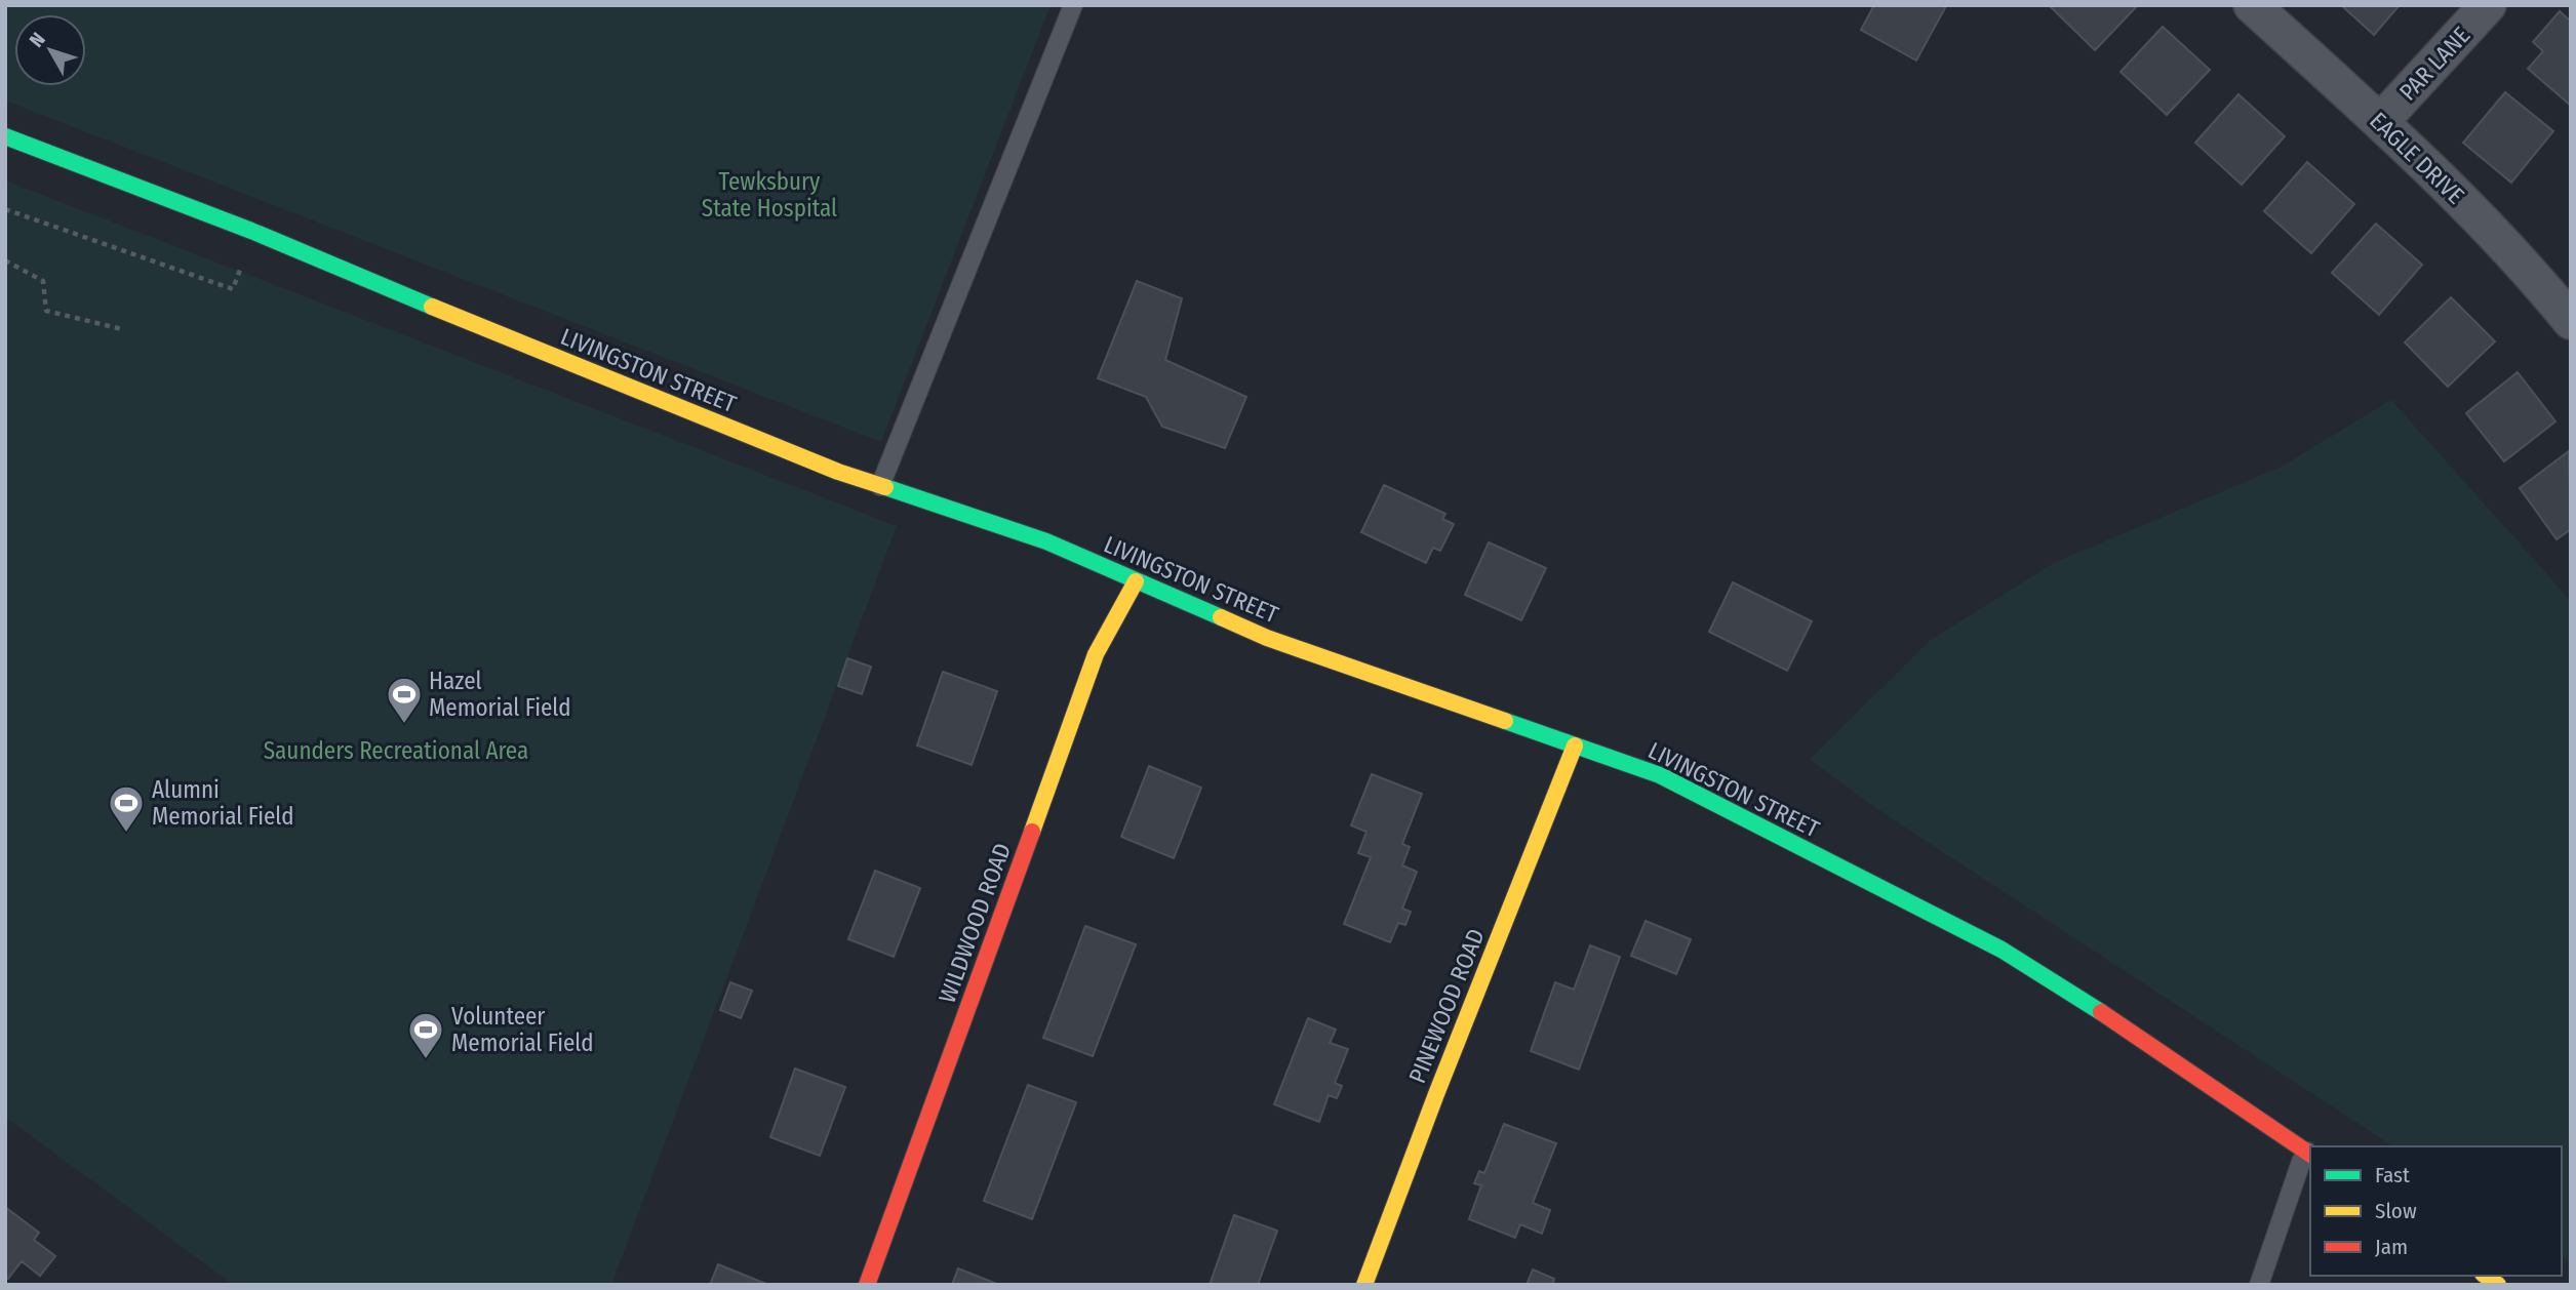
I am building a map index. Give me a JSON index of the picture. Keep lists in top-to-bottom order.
{
  "streets": {
    "street": [
      "PAR LANE",
      "EAGLE DRIVE",
      "LIVINGSTON STREET",
      "WILDWOOD ROAD",
      "PINEWOOD ROAD"
    ]
  },
  "crossings": [
    ["PAR LANE", "EAGLE DRIVE"],
    ["LIVINGSTON STREET", "WILDWOOD ROAD"],
    ["LIVINGSTON STREET", "PINEWOOD ROAD"]
  ],
  "parks": ["Tewksbury State Hospital", "Saunders Recreational Area"],
  "places": {
    "sports": ["Hazel Memorial Field", "Alumni Memorial Field", "Volunteer Memorial Field"]
  },
  "legend": ["Fast", "Slow", "Jam"],
  "north": "top left"
}
